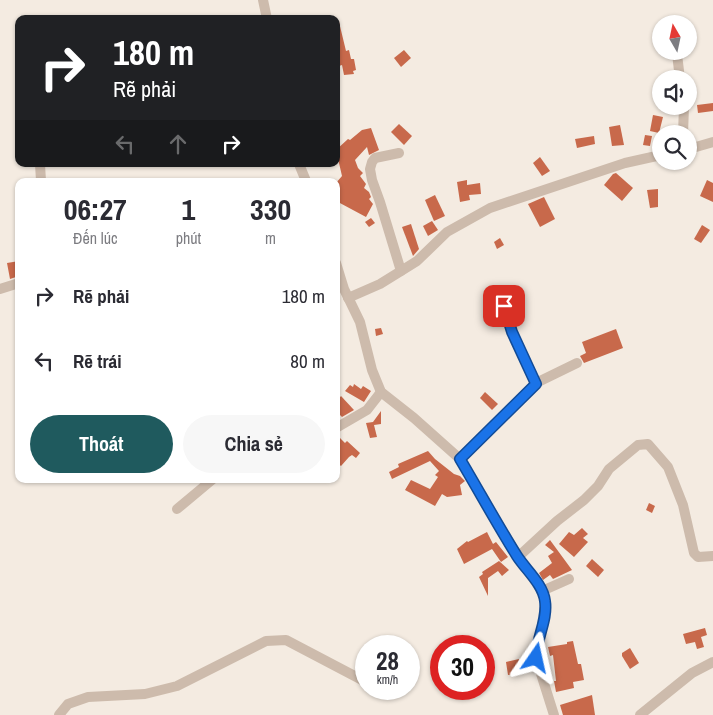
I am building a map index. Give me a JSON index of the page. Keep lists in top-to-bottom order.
{
  "north": "top",
  "page": {
    "turn": ["180 m", "Rẽ phải"],
    "eta": [
      "06:27",
      "Đến lúc",
      "1",
      "phút",
      "330",
      "m"
    ],
    "list": [
      {
        "name": "Rẽ phải",
        "value": "180 m"
      },
      {
        "name": "Rẽ trái",
        "value": "80 m"
      }
    ],
    "buttons": ["Thoát", "Chia sẻ"],
    "speed": "28 km/h",
    "limit": "30"
  }
}
